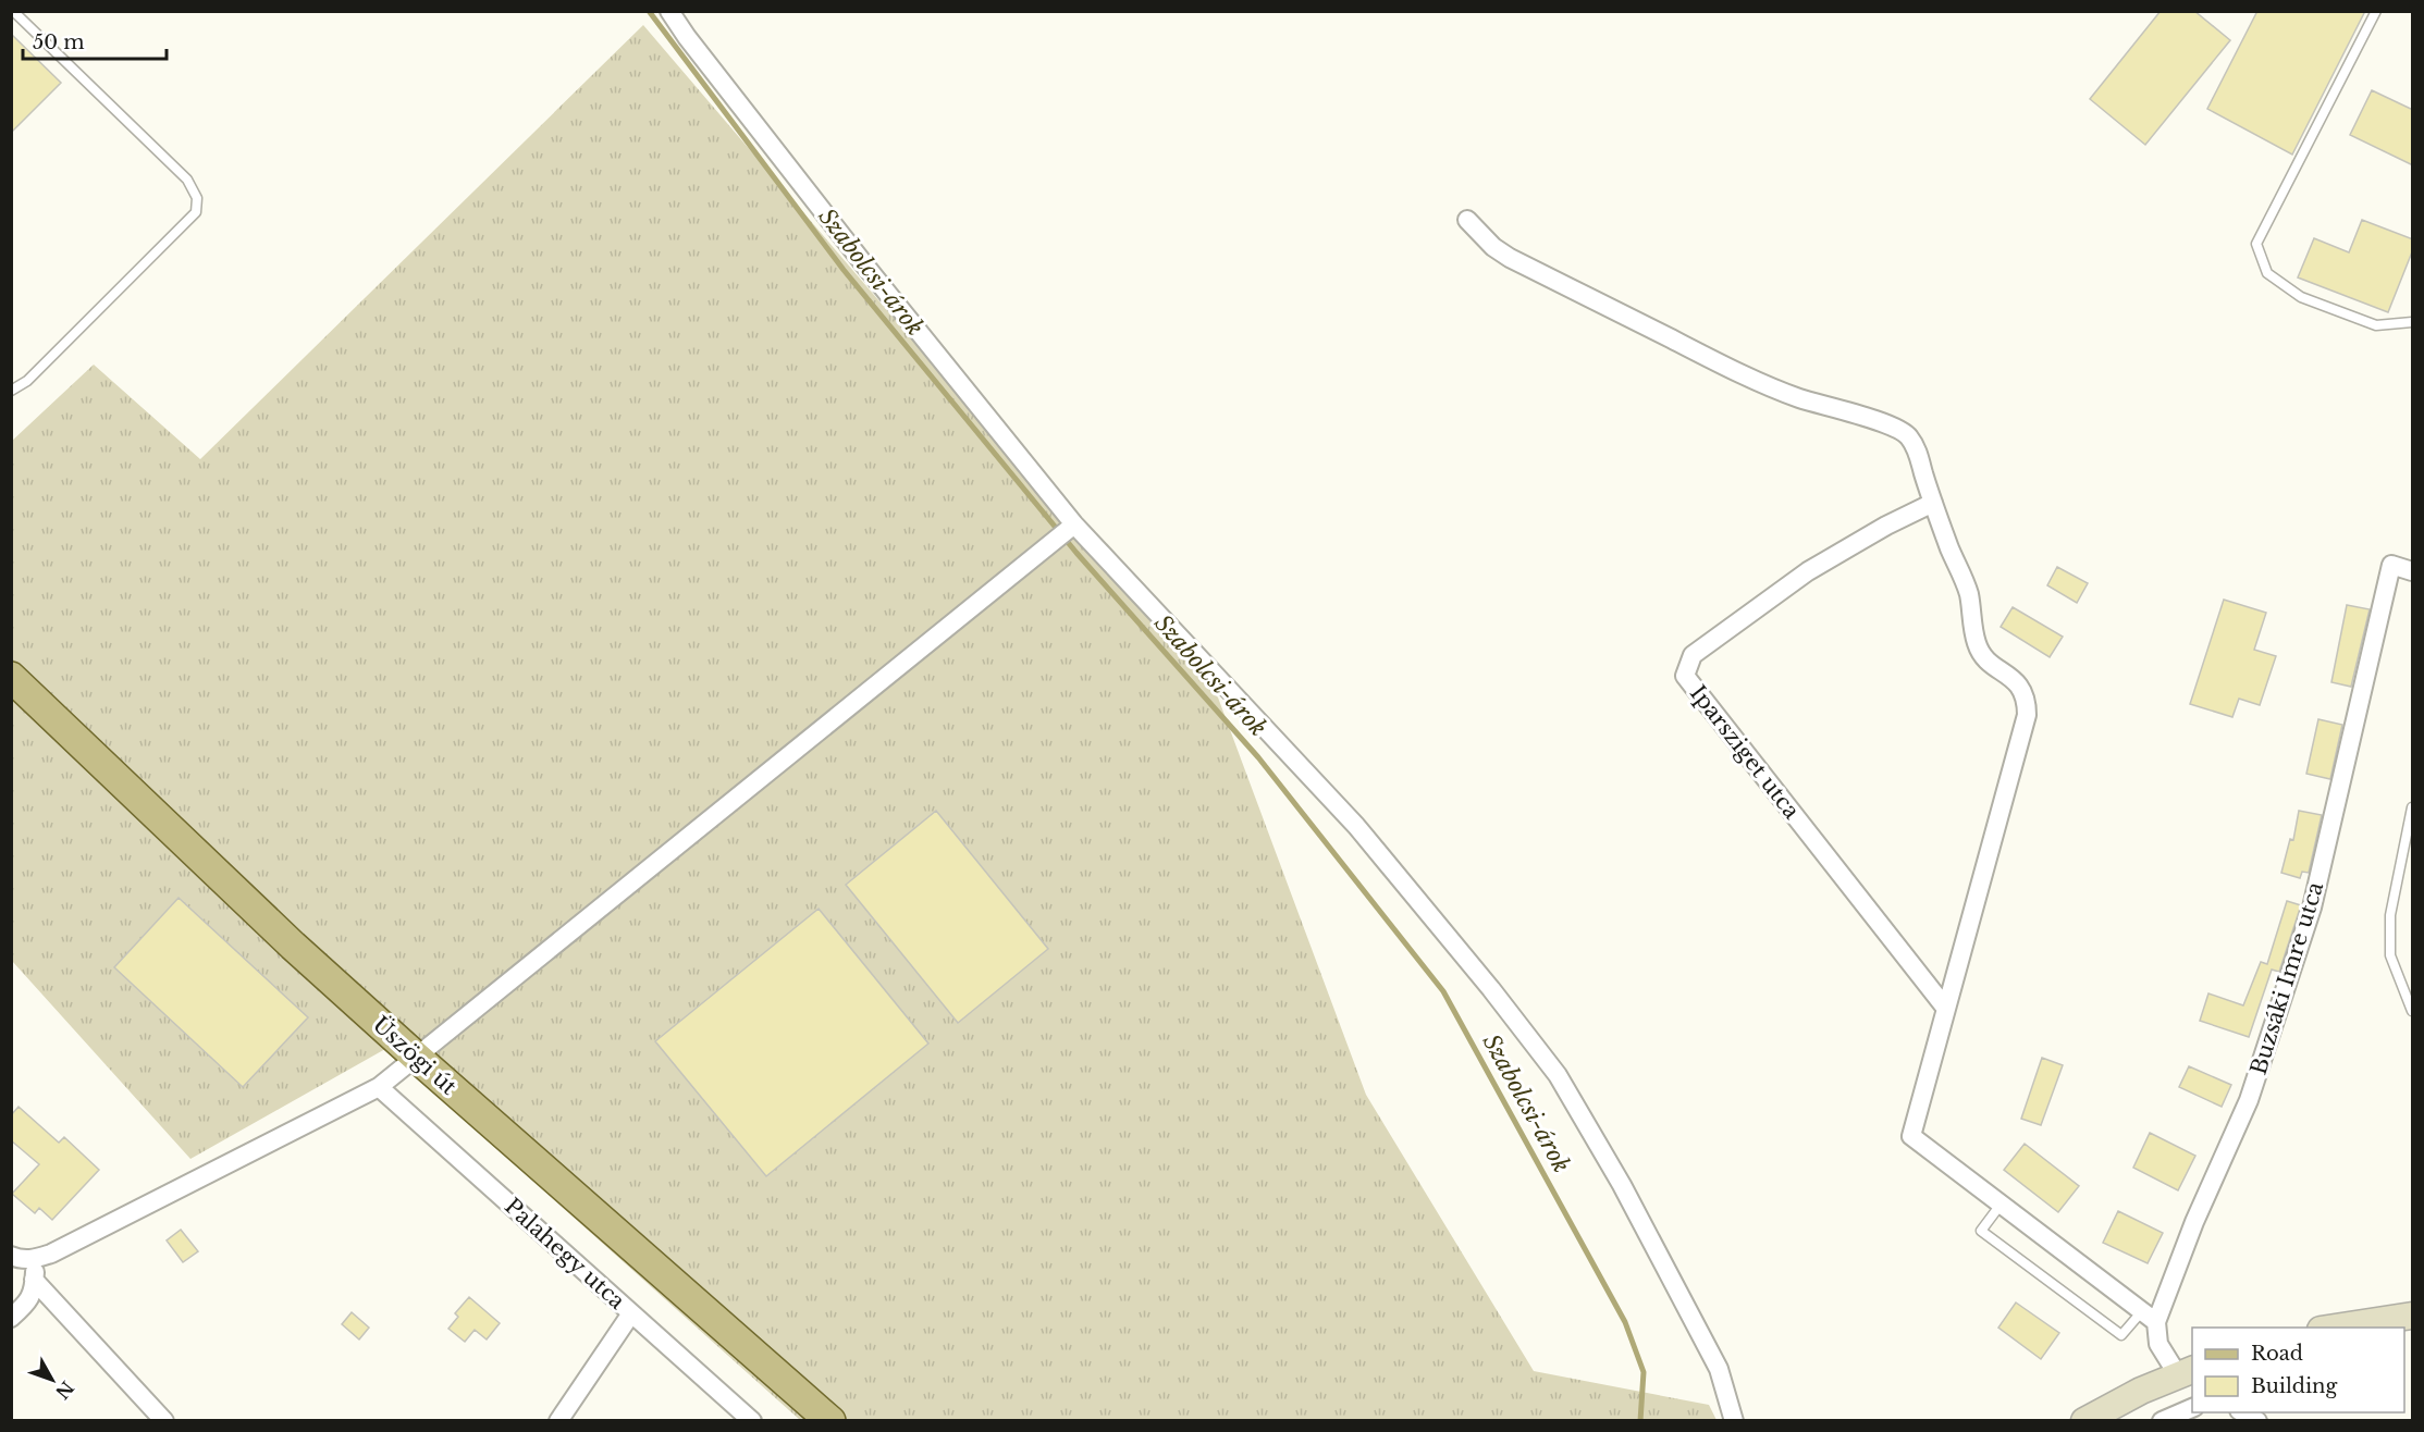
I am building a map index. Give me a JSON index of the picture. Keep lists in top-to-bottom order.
{
  "streets": {
    "main road": ["Üszögi út"],
    "street": ["Iparsziget utca", "Buzsáki Imre utca", "Palahegy utca"]
  },
  "water": ["Szabolcsi-árok"],
  "legend": ["Road", "Building"],
  "scale_bar": "50 m",
  "north": "bottom right"
}
